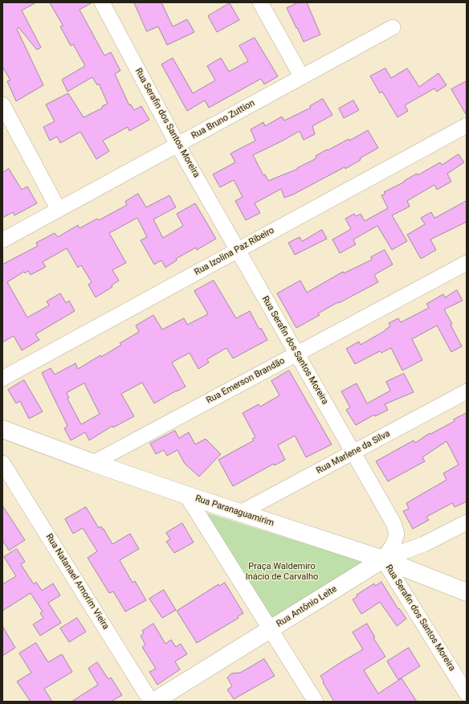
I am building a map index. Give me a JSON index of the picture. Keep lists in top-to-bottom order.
{
  "streets": {
    "street": [
      "Rua Bruno Zuttion",
      "Rua Serafin dos Santos Moreira",
      "Rua Izolina Paz Ribeiro",
      "Rua Emerson Brandão",
      "Rua Marlene da Silva",
      "Rua Paranaguamirim",
      "Rua Natanael Amorim Vieira",
      "Rua Antônio Leite"
    ]
  },
  "crossings": [
    ["Rua Bruno Zuttion", "Rua Serafin dos Santos Moreira"],
    ["Rua Serafin dos Santos Moreira", "Rua Izolina Paz Ribeiro"],
    ["Rua Serafin dos Santos Moreira", "Rua Emerson Brandão"],
    ["Rua Serafin dos Santos Moreira", "Rua Marlene da Silva"],
    ["Rua Serafin dos Santos Moreira", "Rua Paranaguamirim"],
    ["Rua Serafin dos Santos Moreira", "Rua Antônio Leite"],
    ["Rua Emerson Brandão", "Rua Paranaguamirim"],
    ["Rua Marlene da Silva", "Rua Paranaguamirim"],
    ["Rua Paranaguamirim", "Rua Antônio Leite"],
    ["Rua Natanael Amorim Vieira", "Rua Antônio Leite"]
  ],
  "parks": ["Praça Waldemiro Inácio de Carvalho"]
}
